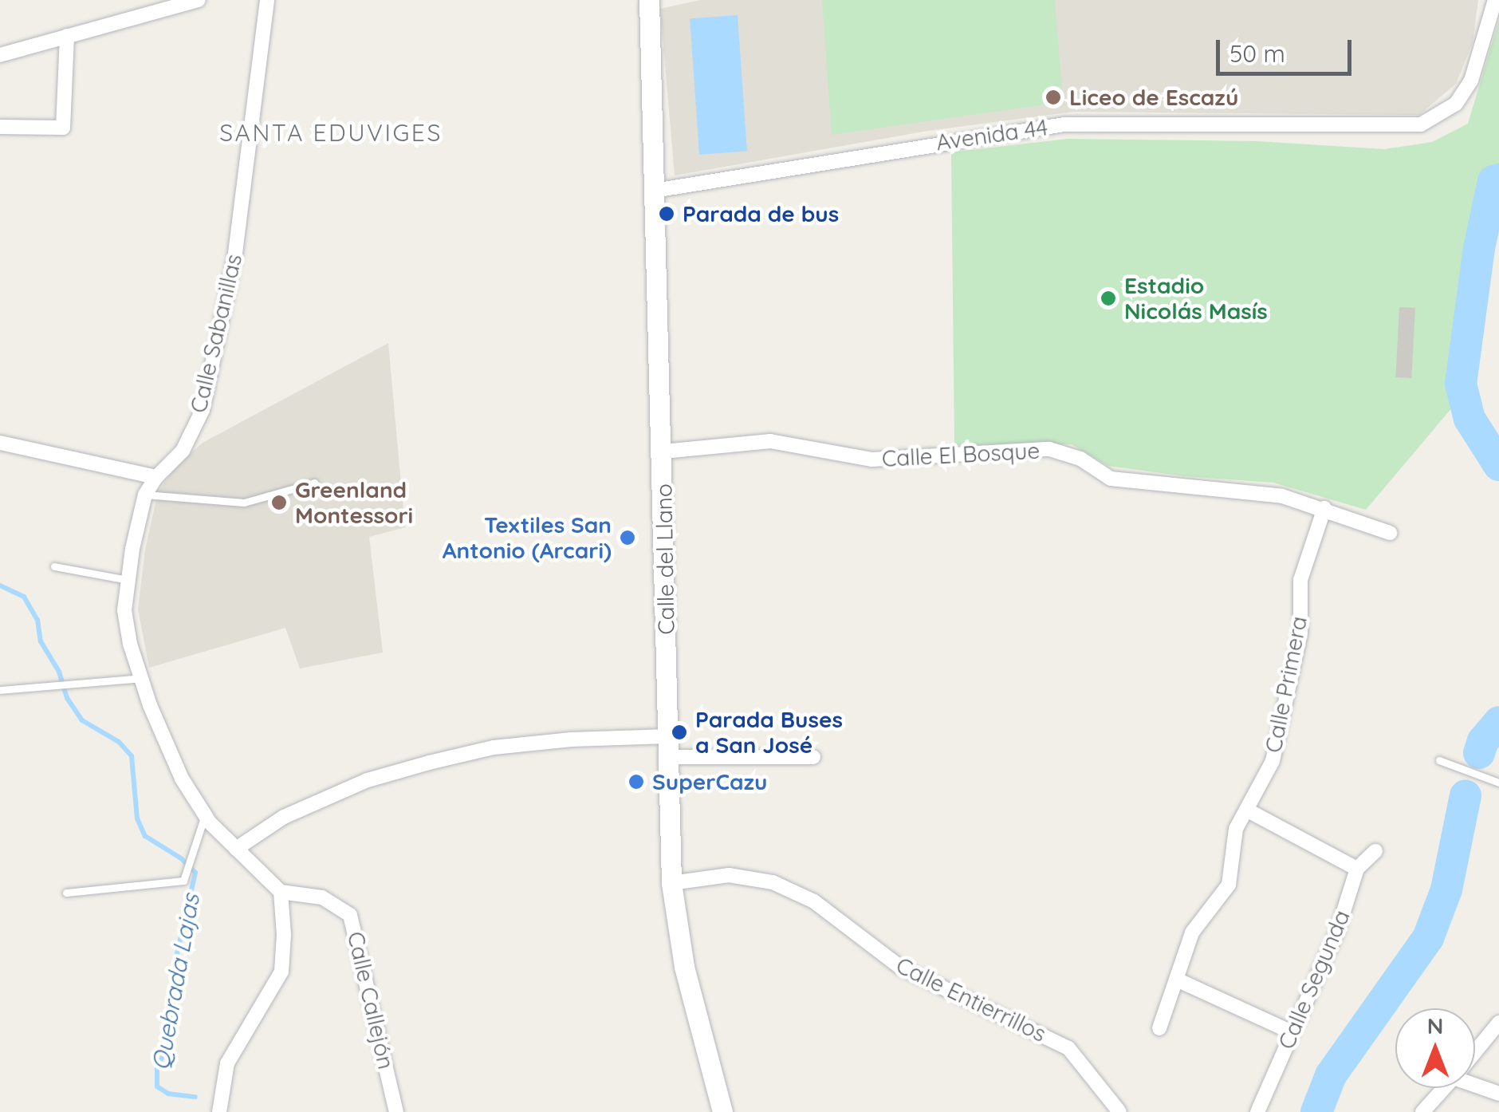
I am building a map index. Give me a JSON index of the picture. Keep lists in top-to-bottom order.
{
  "streets": {
    "main road": ["Calle del Llano"],
    "street": [
      "Avenida 44",
      "Calle Sabanillas",
      "Calle El Bosque",
      "Calle Primera",
      "Calle Segunda",
      "Calle Entierrillos",
      "Calle Callejón"
    ]
  },
  "crossings": [
    ["Avenida 44", "Calle del Llano"],
    ["Calle Sabanillas", "Calle Callejón"],
    ["Calle El Bosque", "Calle del Llano"],
    ["Calle El Bosque", "Calle Primera"],
    ["Calle del Llano", "Calle Entierrillos"]
  ],
  "districts": ["SANTA EDUVIGES"],
  "water": ["Quebrada Lajas"],
  "places": [
    "Liceo de Escazú",
    "Parada de bus",
    "Estadio Nicolás Masís",
    "Greenland Montessori",
    "Textiles San Antonio (Arcari)",
    "Parada Buses a San José",
    "SuperCazu"
  ],
  "scale_bar": "50 m",
  "north": "top"
}
